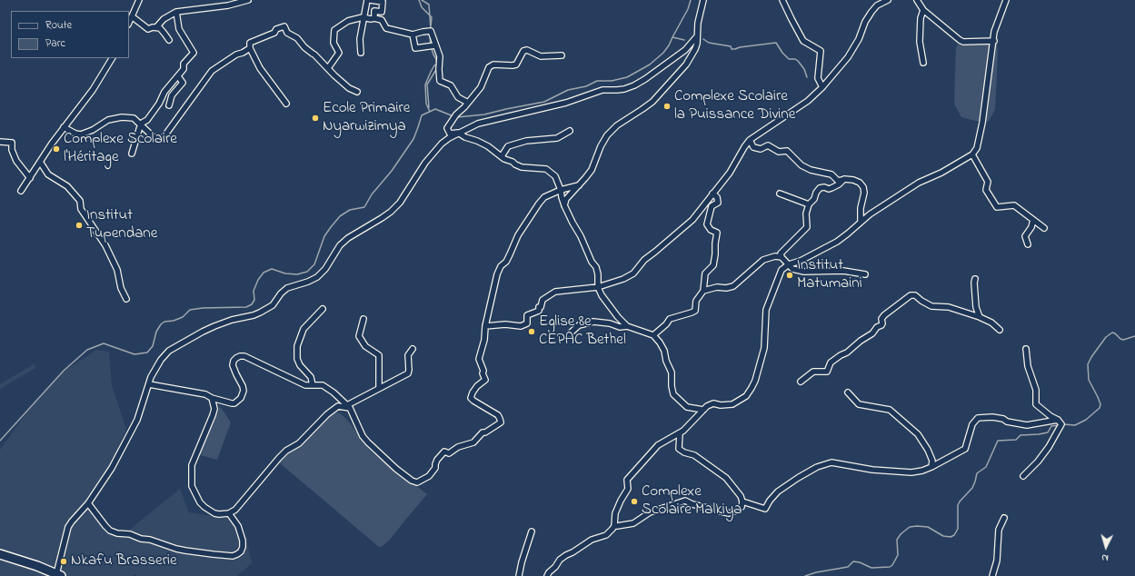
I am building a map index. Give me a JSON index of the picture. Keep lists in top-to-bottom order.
{
  "places": [
    "Complexe Scolaire la Puissance Divine",
    "Ecole Primaire Nyarwizimya",
    "Complexe Scolaire l'Héritage",
    "Institut Tupendane",
    "Institut Matumaini",
    "Eglise 8e CEPAC Bethel",
    "Complexe Scolaire Malkiya",
    "Nkafu Brasserie"
  ],
  "legend": ["Route", "Parc"],
  "north": "bottom"
}
